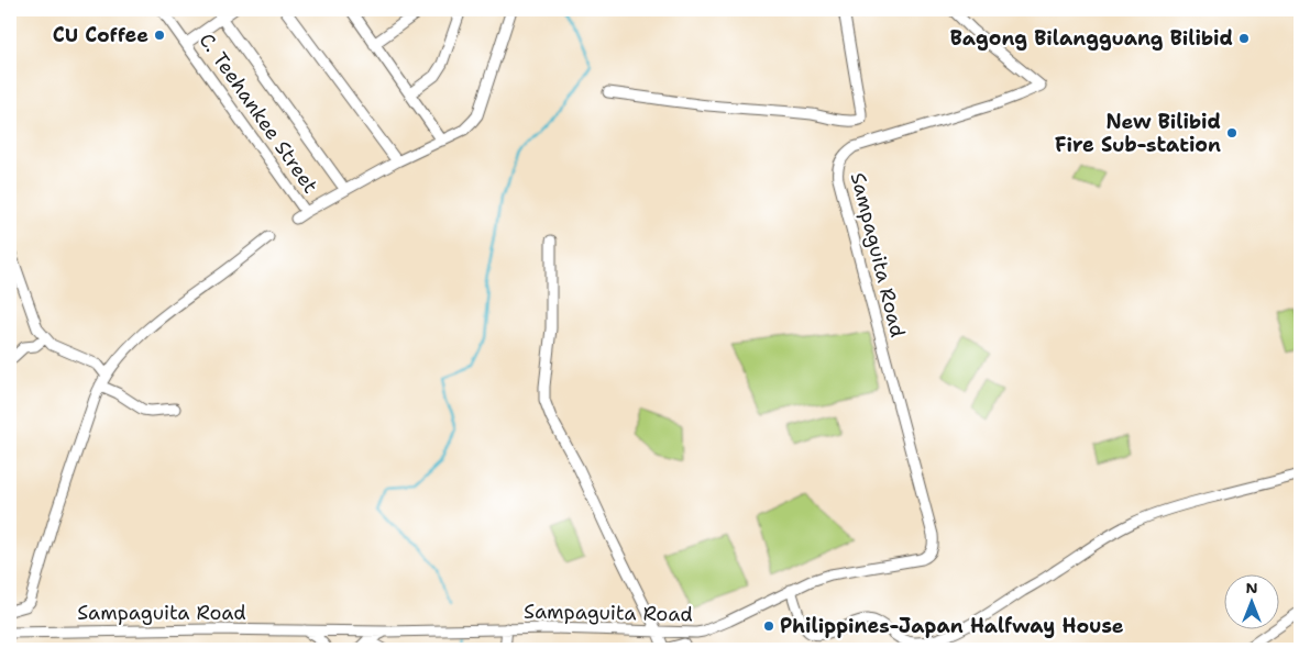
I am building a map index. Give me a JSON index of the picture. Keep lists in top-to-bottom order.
{
  "streets": {
    "street": ["C. Teehankee Street", "Sampaguita Road"]
  },
  "places": [
    "CU Coffee",
    "Bagong Bilangguang Bilibid",
    "New Bilibid Fire Sub-station",
    "Philippines-Japan Halfway House"
  ],
  "north": "top"
}
